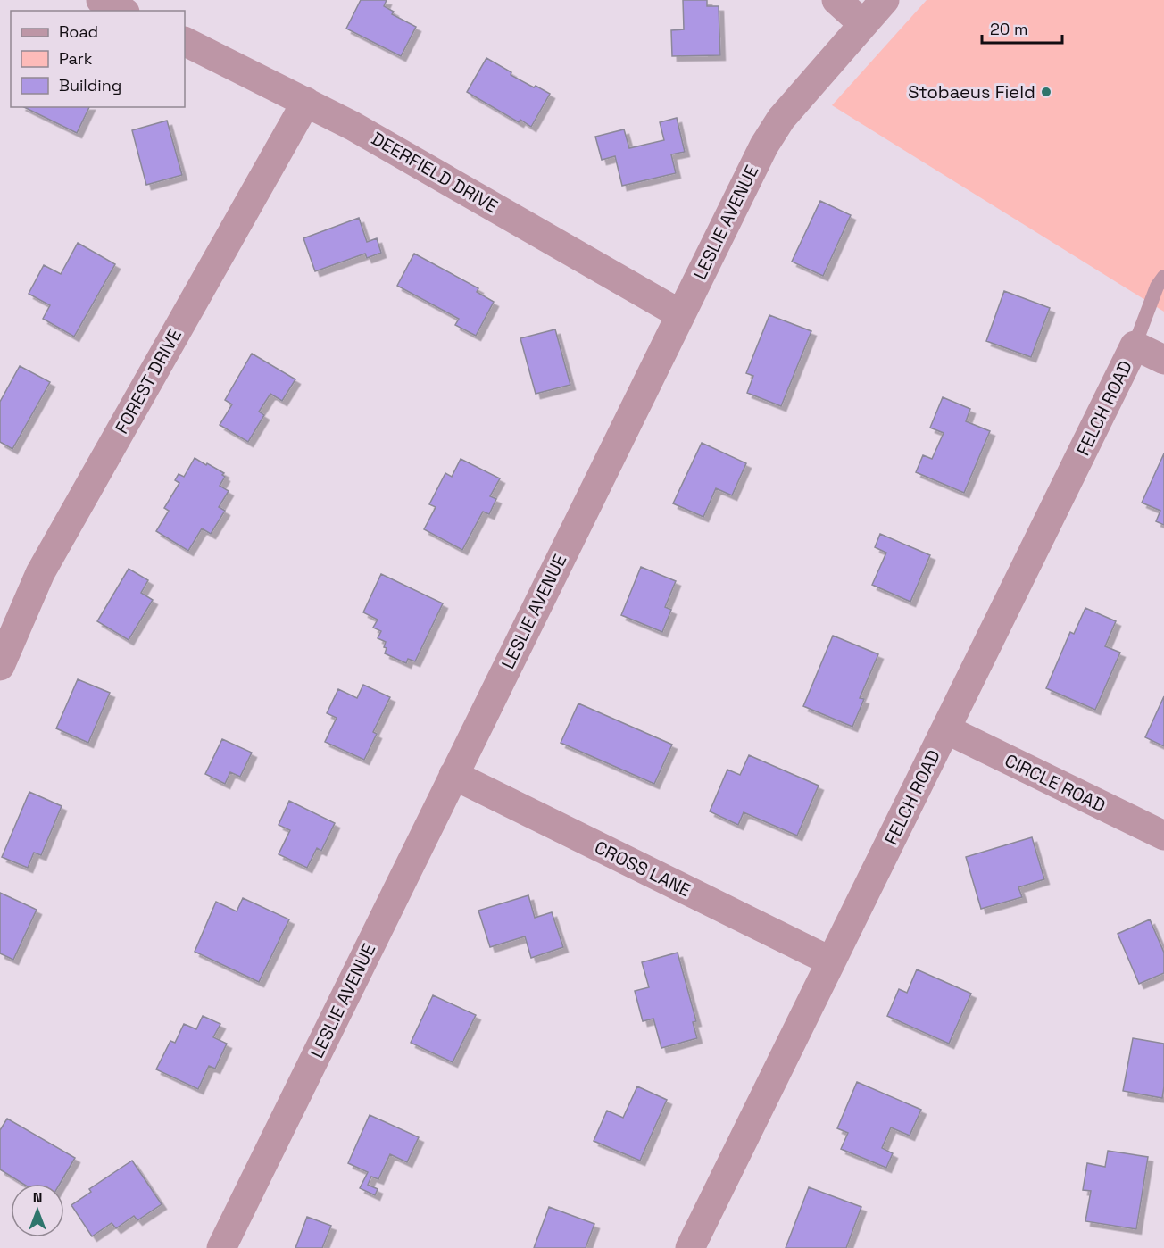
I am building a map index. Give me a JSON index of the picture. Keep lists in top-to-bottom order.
{
  "streets": {
    "street": [
      "DEERFIELD DRIVE",
      "LESLIE AVENUE",
      "FOREST DRIVE",
      "FELCH ROAD",
      "CIRCLE ROAD",
      "CROSS LANE"
    ]
  },
  "crossings": [
    ["DEERFIELD DRIVE", "LESLIE AVENUE"],
    ["DEERFIELD DRIVE", "FOREST DRIVE"],
    ["LESLIE AVENUE", "CROSS LANE"],
    ["FELCH ROAD", "CIRCLE ROAD"],
    ["FELCH ROAD", "CROSS LANE"]
  ],
  "places": ["Stobaeus Field"],
  "legend": ["Road", "Park", "Building"],
  "scale_bar": "20 m",
  "north": "top"
}
